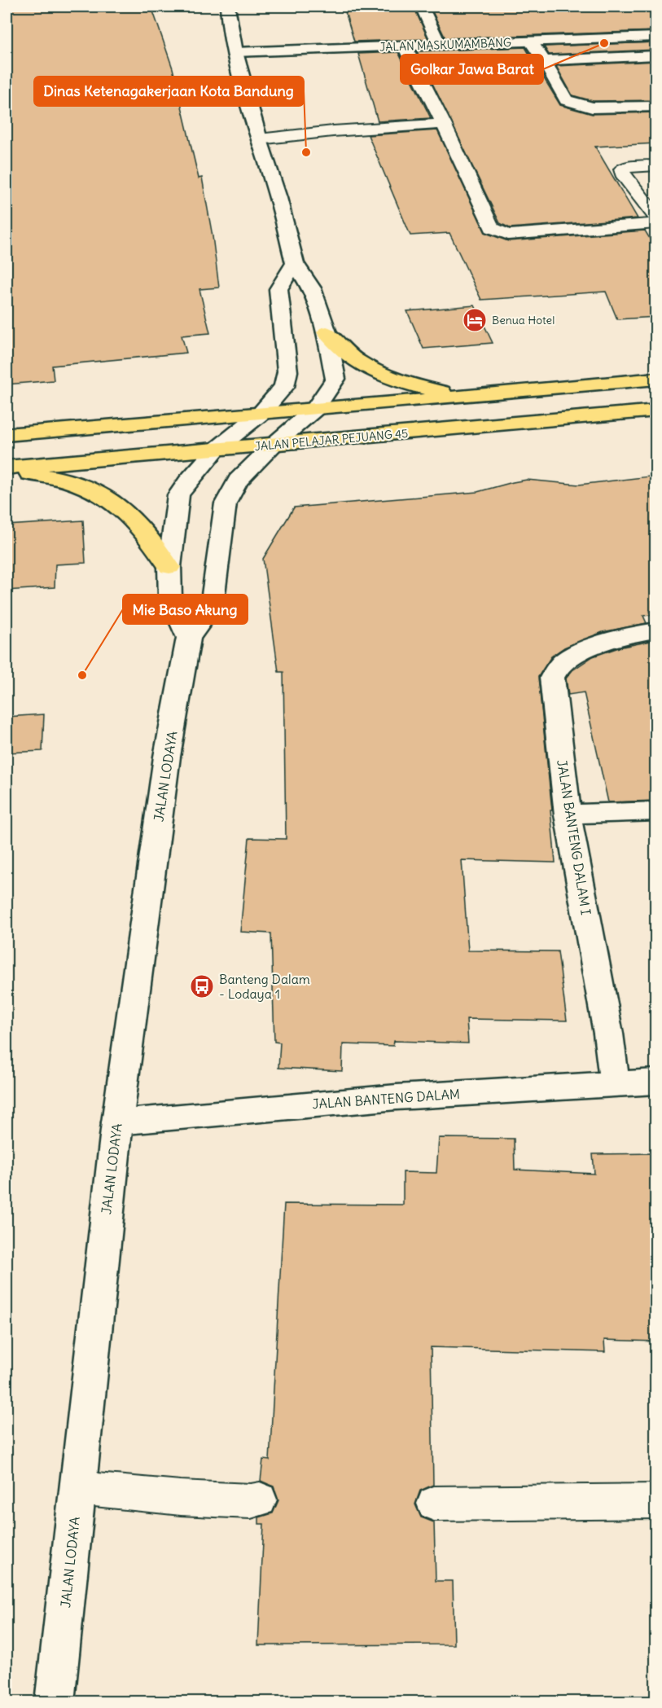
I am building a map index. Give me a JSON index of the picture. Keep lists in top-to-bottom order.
{
  "streets": {
    "main road": ["JALAN PELAJAR PEJUANG 45"],
    "street": [
      "JALAN MASKUMAMBANG",
      "JALAN LODAYA",
      "JALAN BANTENG DALAM I",
      "JALAN BANTENG DALAM"
    ]
  },
  "crossings": [
    ["JALAN PELAJAR PEJUANG 45", "JALAN LODAYA"],
    ["JALAN LODAYA", "JALAN BANTENG DALAM"],
    ["JALAN BANTENG DALAM I", "JALAN BANTENG DALAM"]
  ],
  "places": {
    "other": ["Golkar Jawa Barat", "Dinas Ketenagakerjaan Kota Bandung", "Mie Baso Akung"],
    "hotel": ["Benua Hotel"],
    "bus stop": ["Banteng Dalam - Lodaya 1"]
  }
}
